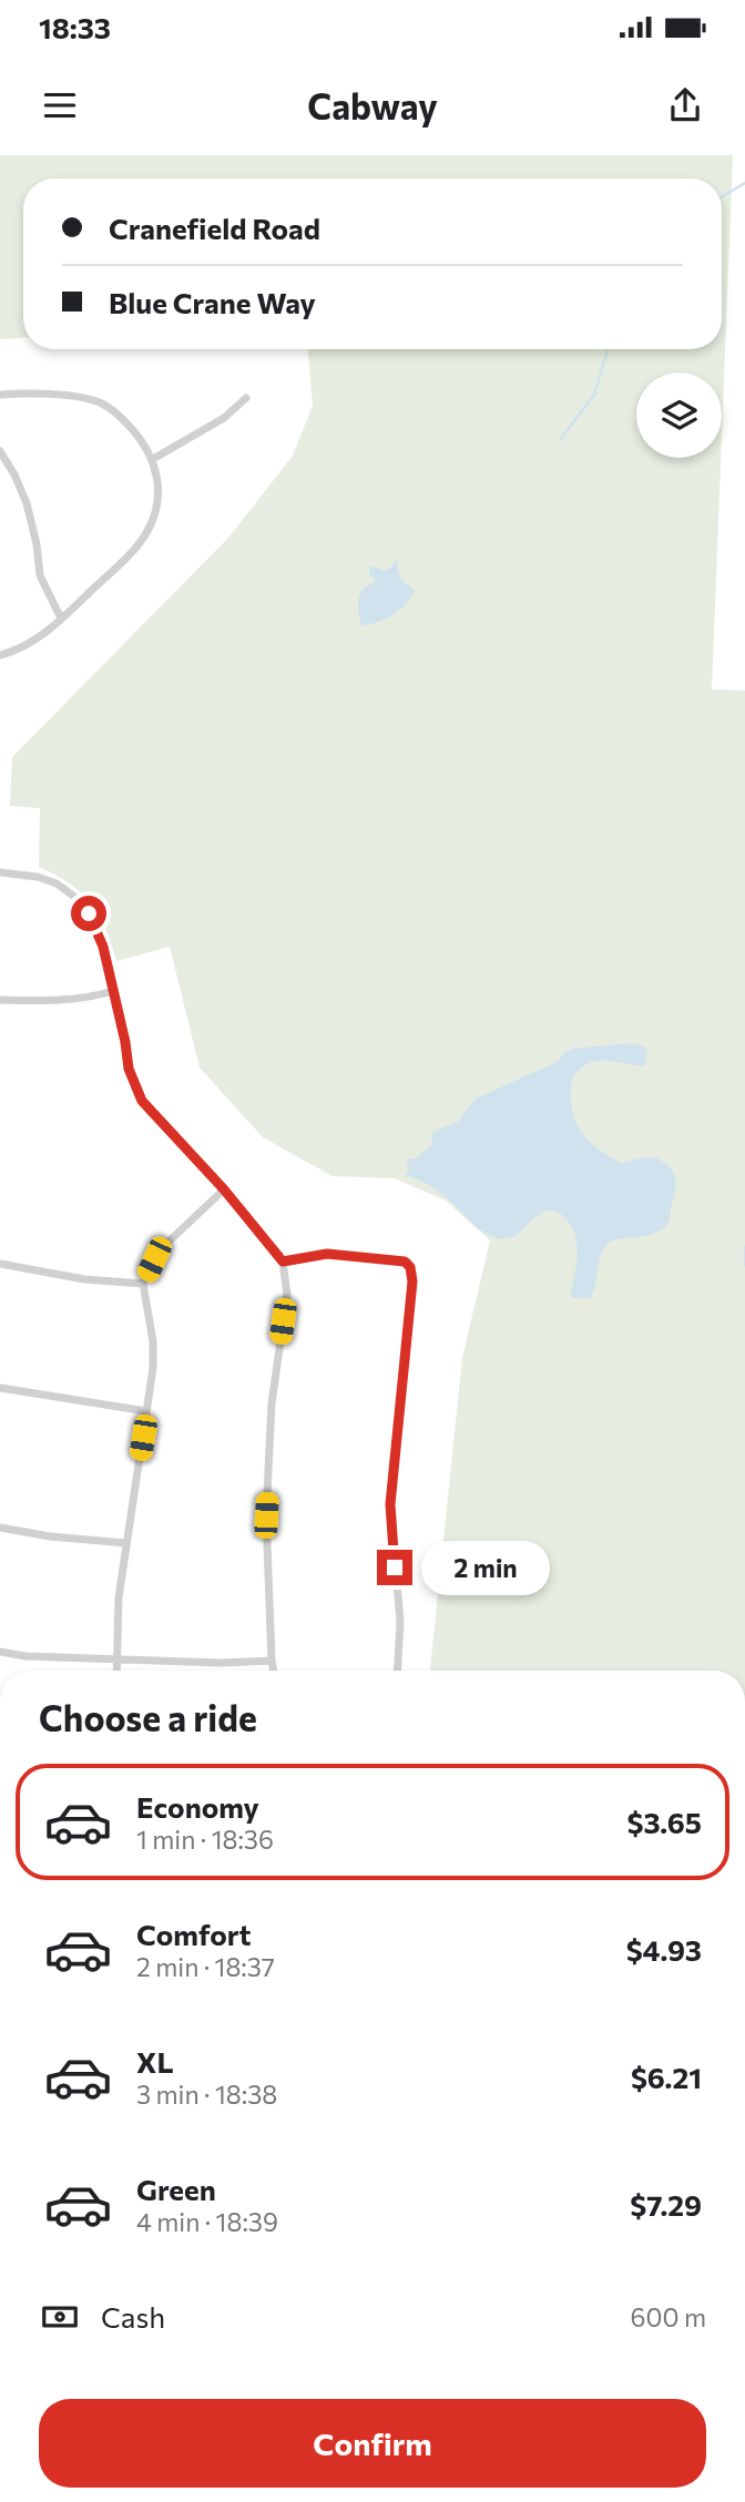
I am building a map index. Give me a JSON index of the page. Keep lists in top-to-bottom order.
{
  "page": {
    "status": "18:33",
    "header": "Cabway",
    "banner": ["Cranefield Road", "Blue Crane Way"],
    "bubble": "2 min",
    "heading": "Choose a ride",
    "list": [
      {
        "name": "Economy",
        "note": "1 min · 18:36",
        "value": "$3.65"
      },
      {
        "name": "Comfort",
        "note": "2 min · 18:37",
        "value": "$4.93"
      },
      {
        "name": "XL",
        "note": "3 min · 18:38",
        "value": "$6.21"
      },
      {
        "name": "Green",
        "note": "4 min · 18:39",
        "value": "$7.29"
      }
    ],
    "pay": ["Cash", "600 m"],
    "buttons": "Confirm"
  }
}
